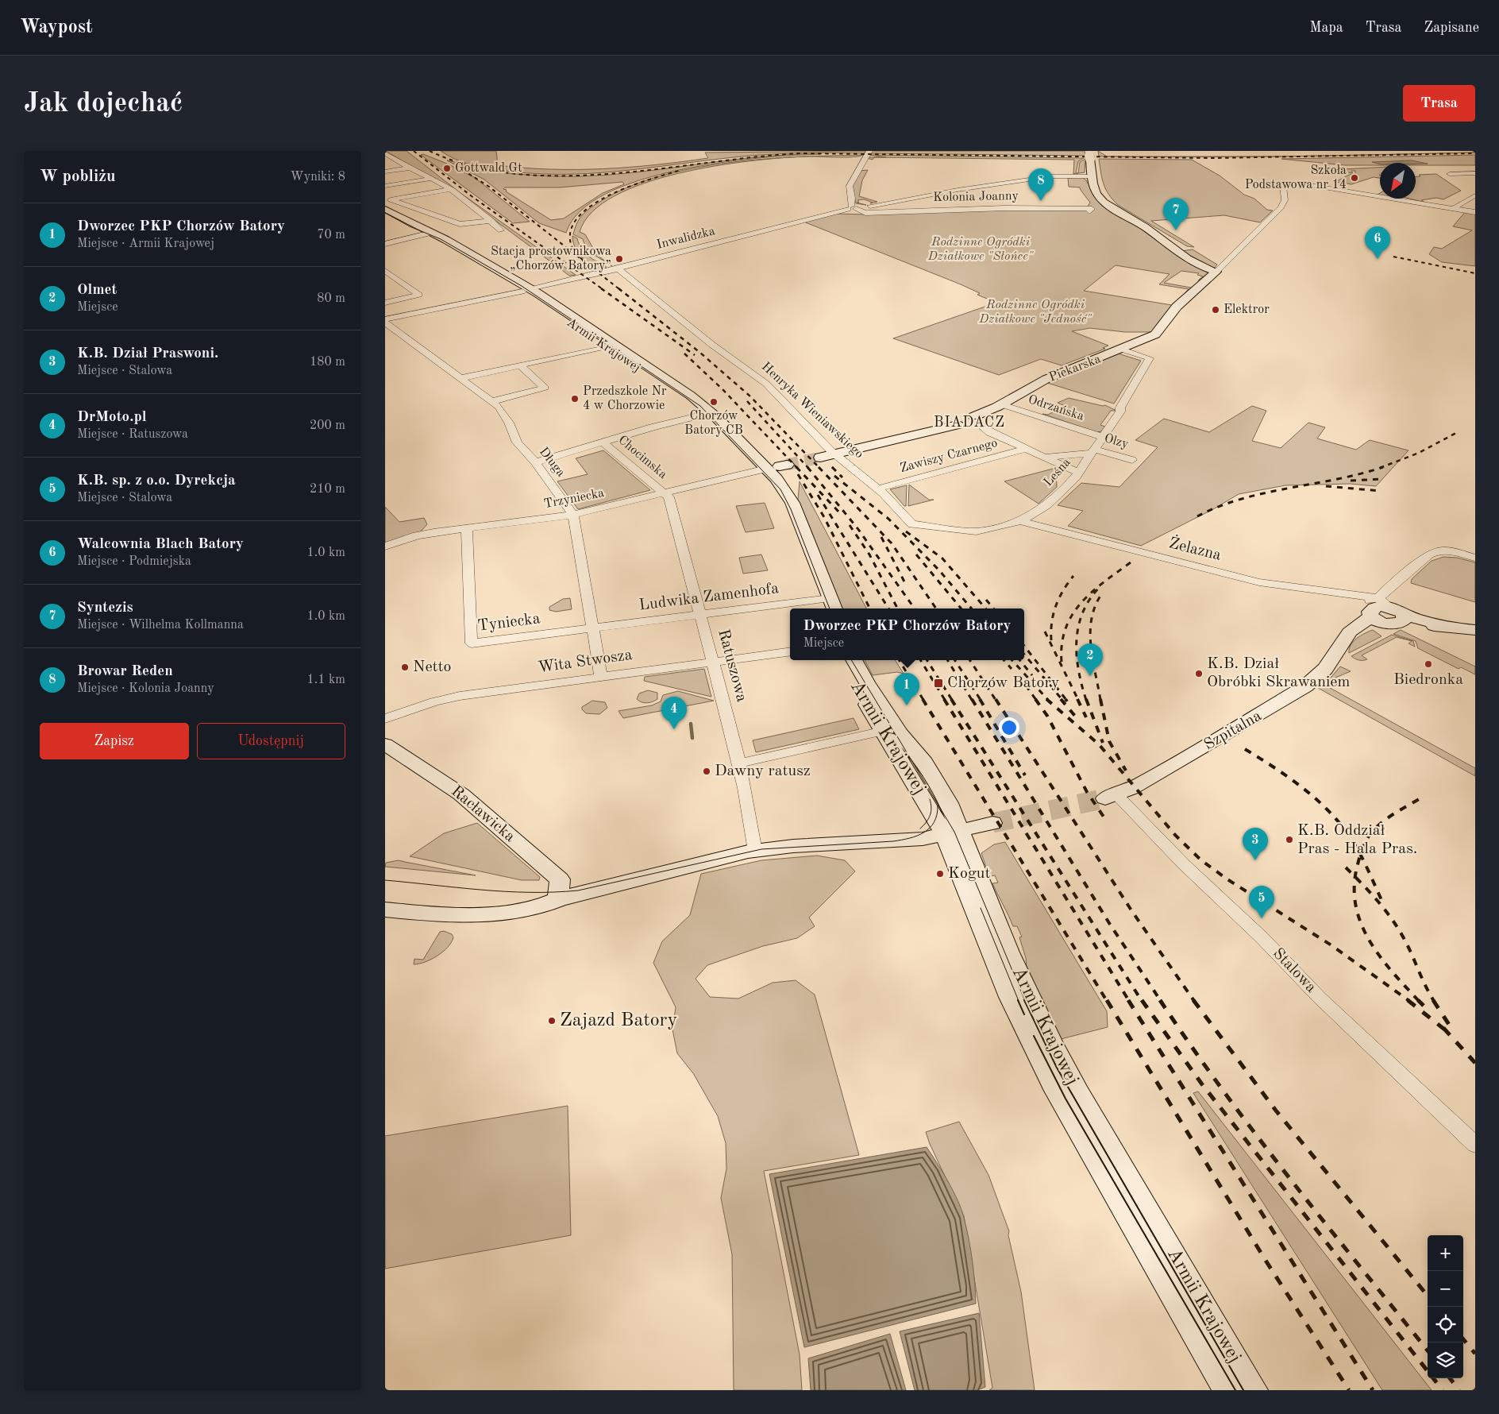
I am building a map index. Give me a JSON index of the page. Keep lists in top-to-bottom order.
{
  "streets": {
    "street": [
      "Kolonia Joanny",
      "Inwalidzka",
      "Armii Krajowej",
      "Piekarska",
      "Odrzańska",
      "Henryka Wieniawskiego",
      "Olzy",
      "Zawiszy Czarnego",
      "Chocimska",
      "Długa",
      "Leśna",
      "Trzyniecka",
      "Żelazna",
      "Ludwika Zamenhofa",
      "Tyniecka",
      "Wita Stwosza",
      "Ratuszowa",
      "Szpitalna",
      "Racławicka",
      "Stalowa"
    ]
  },
  "crossings": [
    ["Kolonia Joanny", "Inwalidzka"],
    ["Inwalidzka", "Armii Krajowej"],
    ["Inwalidzka", "Henryka Wieniawskiego"],
    ["Armii Krajowej", "Trzyniecka"],
    ["Armii Krajowej", "Ludwika Zamenhofa"],
    ["Piekarska", "Odrzańska"],
    ["Piekarska", "Leśna"],
    ["Odrzańska", "Leśna"],
    ["Henryka Wieniawskiego", "Zawiszy Czarnego"],
    ["Henryka Wieniawskiego", "Leśna"],
    ["Olzy", "Leśna"],
    ["Chocimska", "Trzyniecka"],
    ["Chocimska", "Ratuszowa"],
    ["Długa", "Trzyniecka"],
    ["Długa", "Ludwika Zamenhofa"],
    ["Długa", "Tyniecka"],
    ["Długa", "Wita Stwosza"],
    ["Leśna", "Żelazna"],
    ["Trzyniecka", "Tyniecka"],
    ["Trzyniecka", "Ratuszowa"],
    ["Żelazna", "Szpitalna"],
    ["Ludwika Zamenhofa", "Tyniecka"],
    ["Ludwika Zamenhofa", "Ratuszowa"],
    ["Wita Stwosza", "Ratuszowa"],
    ["Szpitalna", "Stalowa"]
  ],
  "districts": ["BIADACZ"],
  "parks": ["Rodzinne Ogródki Działkowe \"Słońce\"", "Rodzinne Ogródki Działkowe \"Jedność\""],
  "places": {
    "other": [
      "Gottwald Gt",
      "Szkoła Podstawowa nr 14",
      "Stacja prostownikowa „Chorzów Batory”",
      "Elektror",
      "Przedszkole Nr 4 w Chorzowie",
      "Chorzów Batory CB",
      "Biedronka",
      "Netto",
      "K.B. Dział Obróbki Skrawaniem",
      "Dawny ratusz",
      "K.B. Oddział Pras - Hala Pras.",
      "Kogut",
      "Zajazd Batory"
    ],
    "transit": ["Chorzów Batory"]
  },
  "north": "bottom left",
  "page": {
    "header": "Waypost",
    "nav": ["Mapa", "Trasa", "Zapisane"],
    "buttons": [
      "Trasa",
      ["Zapisz", "Udostępnij"]
    ],
    "title": "Jak dojechać",
    "heading": ["W pobliżu", "Wyniki: 8"],
    "pins": [
      "8",
      "7",
      "6",
      "2",
      "1",
      "4",
      "3",
      "5"
    ],
    "list": [
      {
        "mark": "1",
        "name": "Dworzec PKP Chorzów Batory",
        "note": "Miejsce · Armii Krajowej",
        "value": "70 m"
      },
      {
        "mark": "2",
        "name": "Olmet",
        "note": "Miejsce",
        "value": "80 m"
      },
      {
        "mark": "3",
        "name": "K.B. Dział Praswoni.",
        "note": "Miejsce · Stalowa",
        "value": "180 m"
      },
      {
        "mark": "4",
        "name": "DrMoto.pl",
        "note": "Miejsce · Ratuszowa",
        "value": "200 m"
      },
      {
        "mark": "5",
        "name": "K.B. sp. z o.o. Dyrekcja",
        "note": "Miejsce · Stalowa",
        "value": "210 m"
      },
      {
        "mark": "6",
        "name": "Walcownia Blach Batory",
        "note": "Miejsce · Podmiejska",
        "value": "1.0 km"
      },
      {
        "mark": "7",
        "name": "Syntezis",
        "note": "Miejsce · Wilhelma Kollmanna",
        "value": "1.0 km"
      },
      {
        "mark": "8",
        "name": "Browar Reden",
        "note": "Miejsce · Kolonia Joanny",
        "value": "1.1 km"
      }
    ],
    "popup": ["Dworzec PKP Chorzów Batory", "Miejsce"],
    "map_buttons": ["+", "−"]
  }
}
